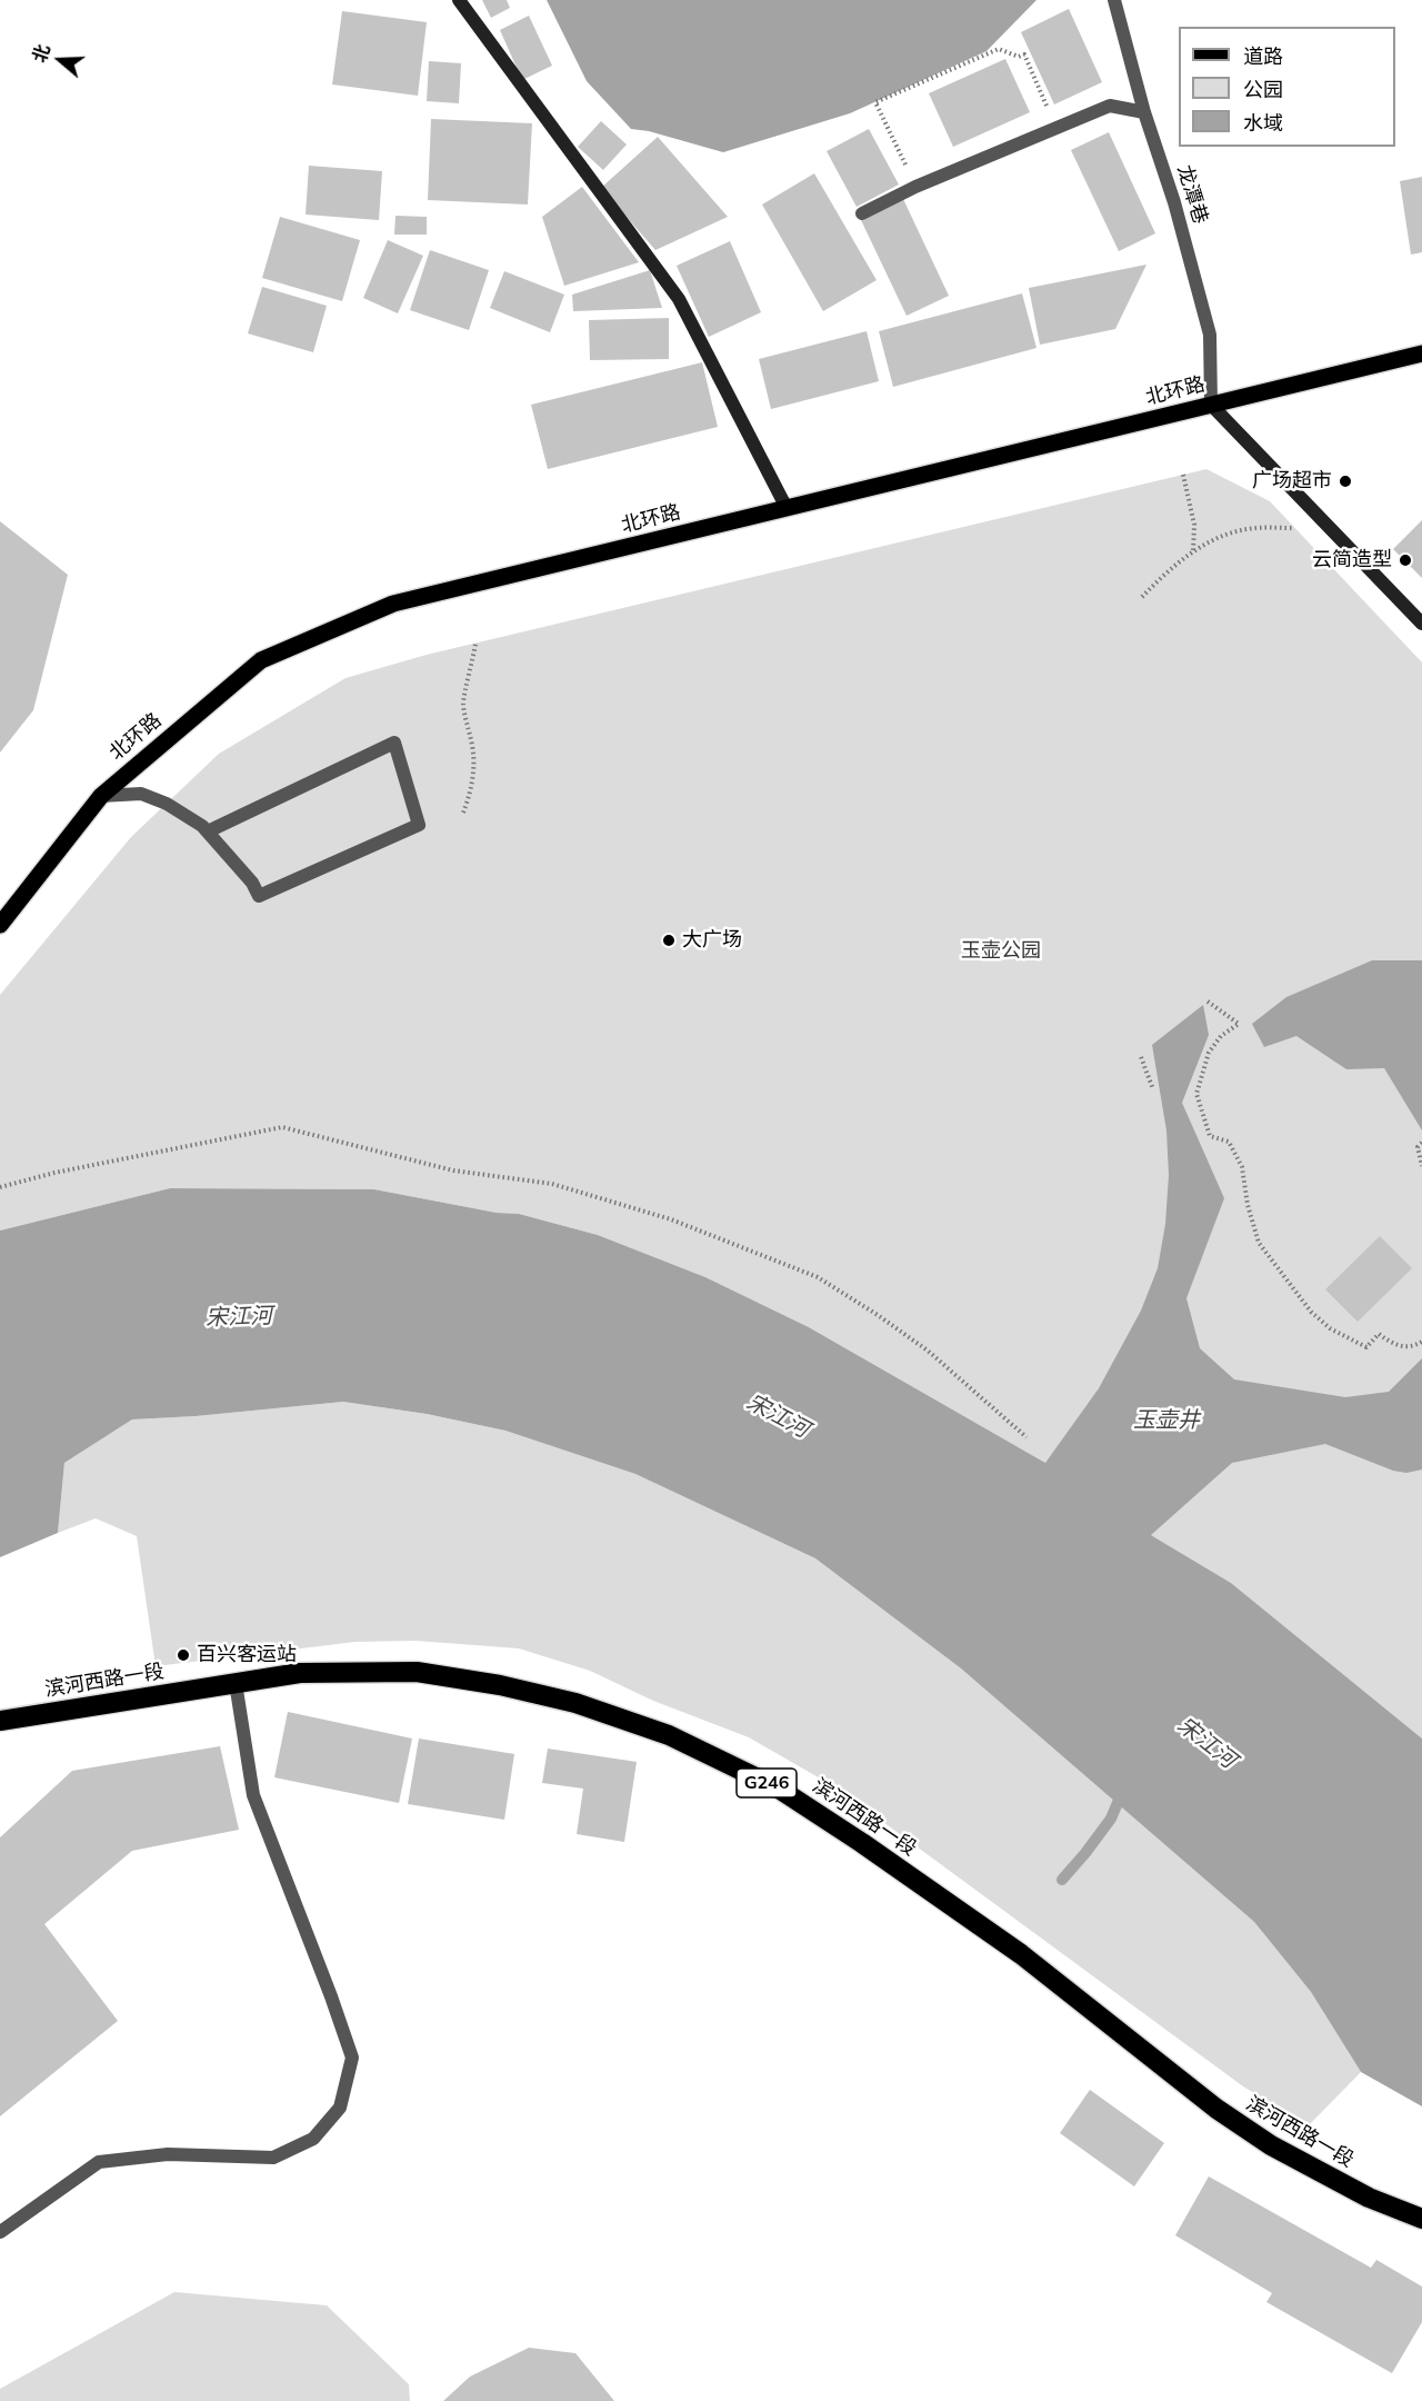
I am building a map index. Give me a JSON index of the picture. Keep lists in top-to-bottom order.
{
  "streets": {
    "highway": ["滨河西路一段", "G246"],
    "main road": ["北环路"],
    "street": ["龙潭巷"]
  },
  "crossings": [
    ["龙潭巷", "北环路"]
  ],
  "water": ["宋江河", "玉壶井"],
  "parks": ["玉壶公园"],
  "places": [
    "广场超市",
    "云简造型",
    "大广场",
    "百兴客运站"
  ],
  "legend": ["道路", "公园", "水域"],
  "north": "left"
}
